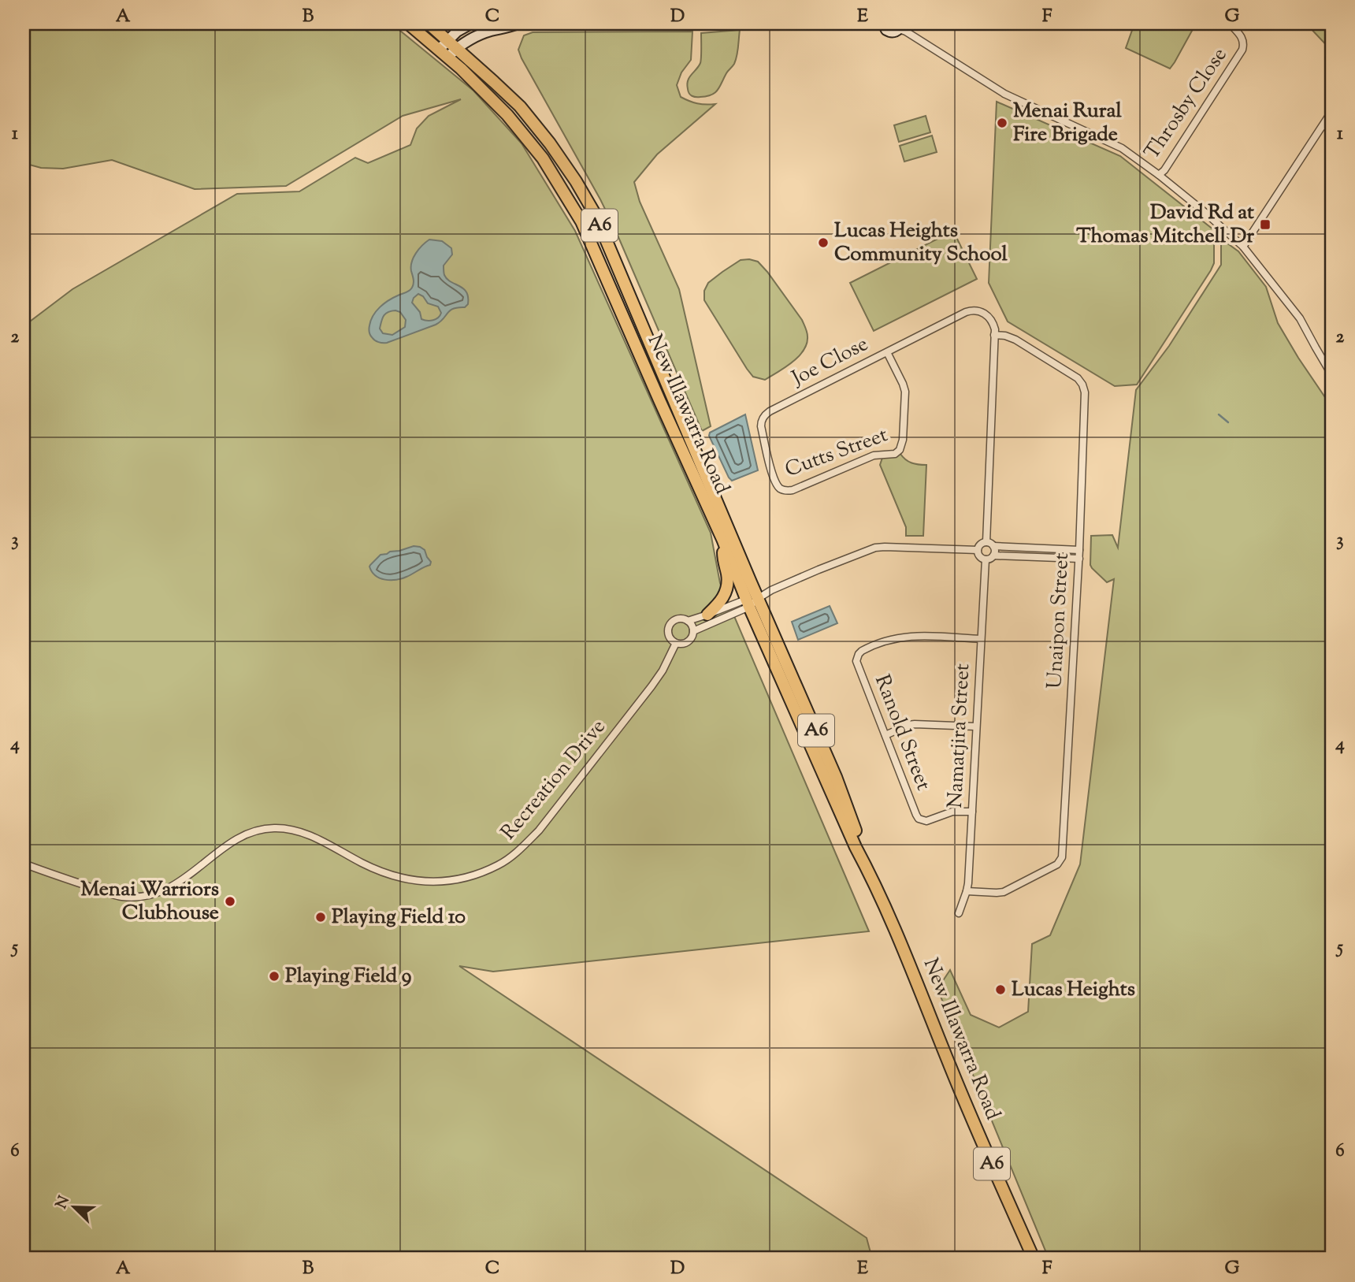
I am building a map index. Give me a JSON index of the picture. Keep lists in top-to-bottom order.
{
  "streets": {
    "highway": ["A6", "New Illawarra Road"],
    "street": [
      "Throsby Close",
      "Joe Close",
      "Cutts Street",
      "Unaipon Street",
      "Ranold Street",
      "Namatjira Street",
      "Recreation Drive"
    ]
  },
  "crossings": [
    ["Joe Close", "Cutts Street"],
    ["Joe Close", "Unaipon Street"],
    ["Unaipon Street", "Namatjira Street"],
    ["Ranold Street", "Namatjira Street"]
  ],
  "places": {
    "other": [
      "Menai Rural Fire Brigade",
      "Lucas Heights Community School",
      "Menai Warriors Clubhouse",
      "Playing Field 10",
      "Playing Field 9",
      "Lucas Heights"
    ],
    "transit": ["David Rd at Thomas Mitchell Dr"]
  },
  "north": "top left",
  "grid": {
    "columns": [
      "A",
      "B",
      "C",
      "D",
      "E",
      "F",
      "G"
    ],
    "rows": [
      "1",
      "2",
      "3",
      "4",
      "5",
      "6"
    ]
  }
}
